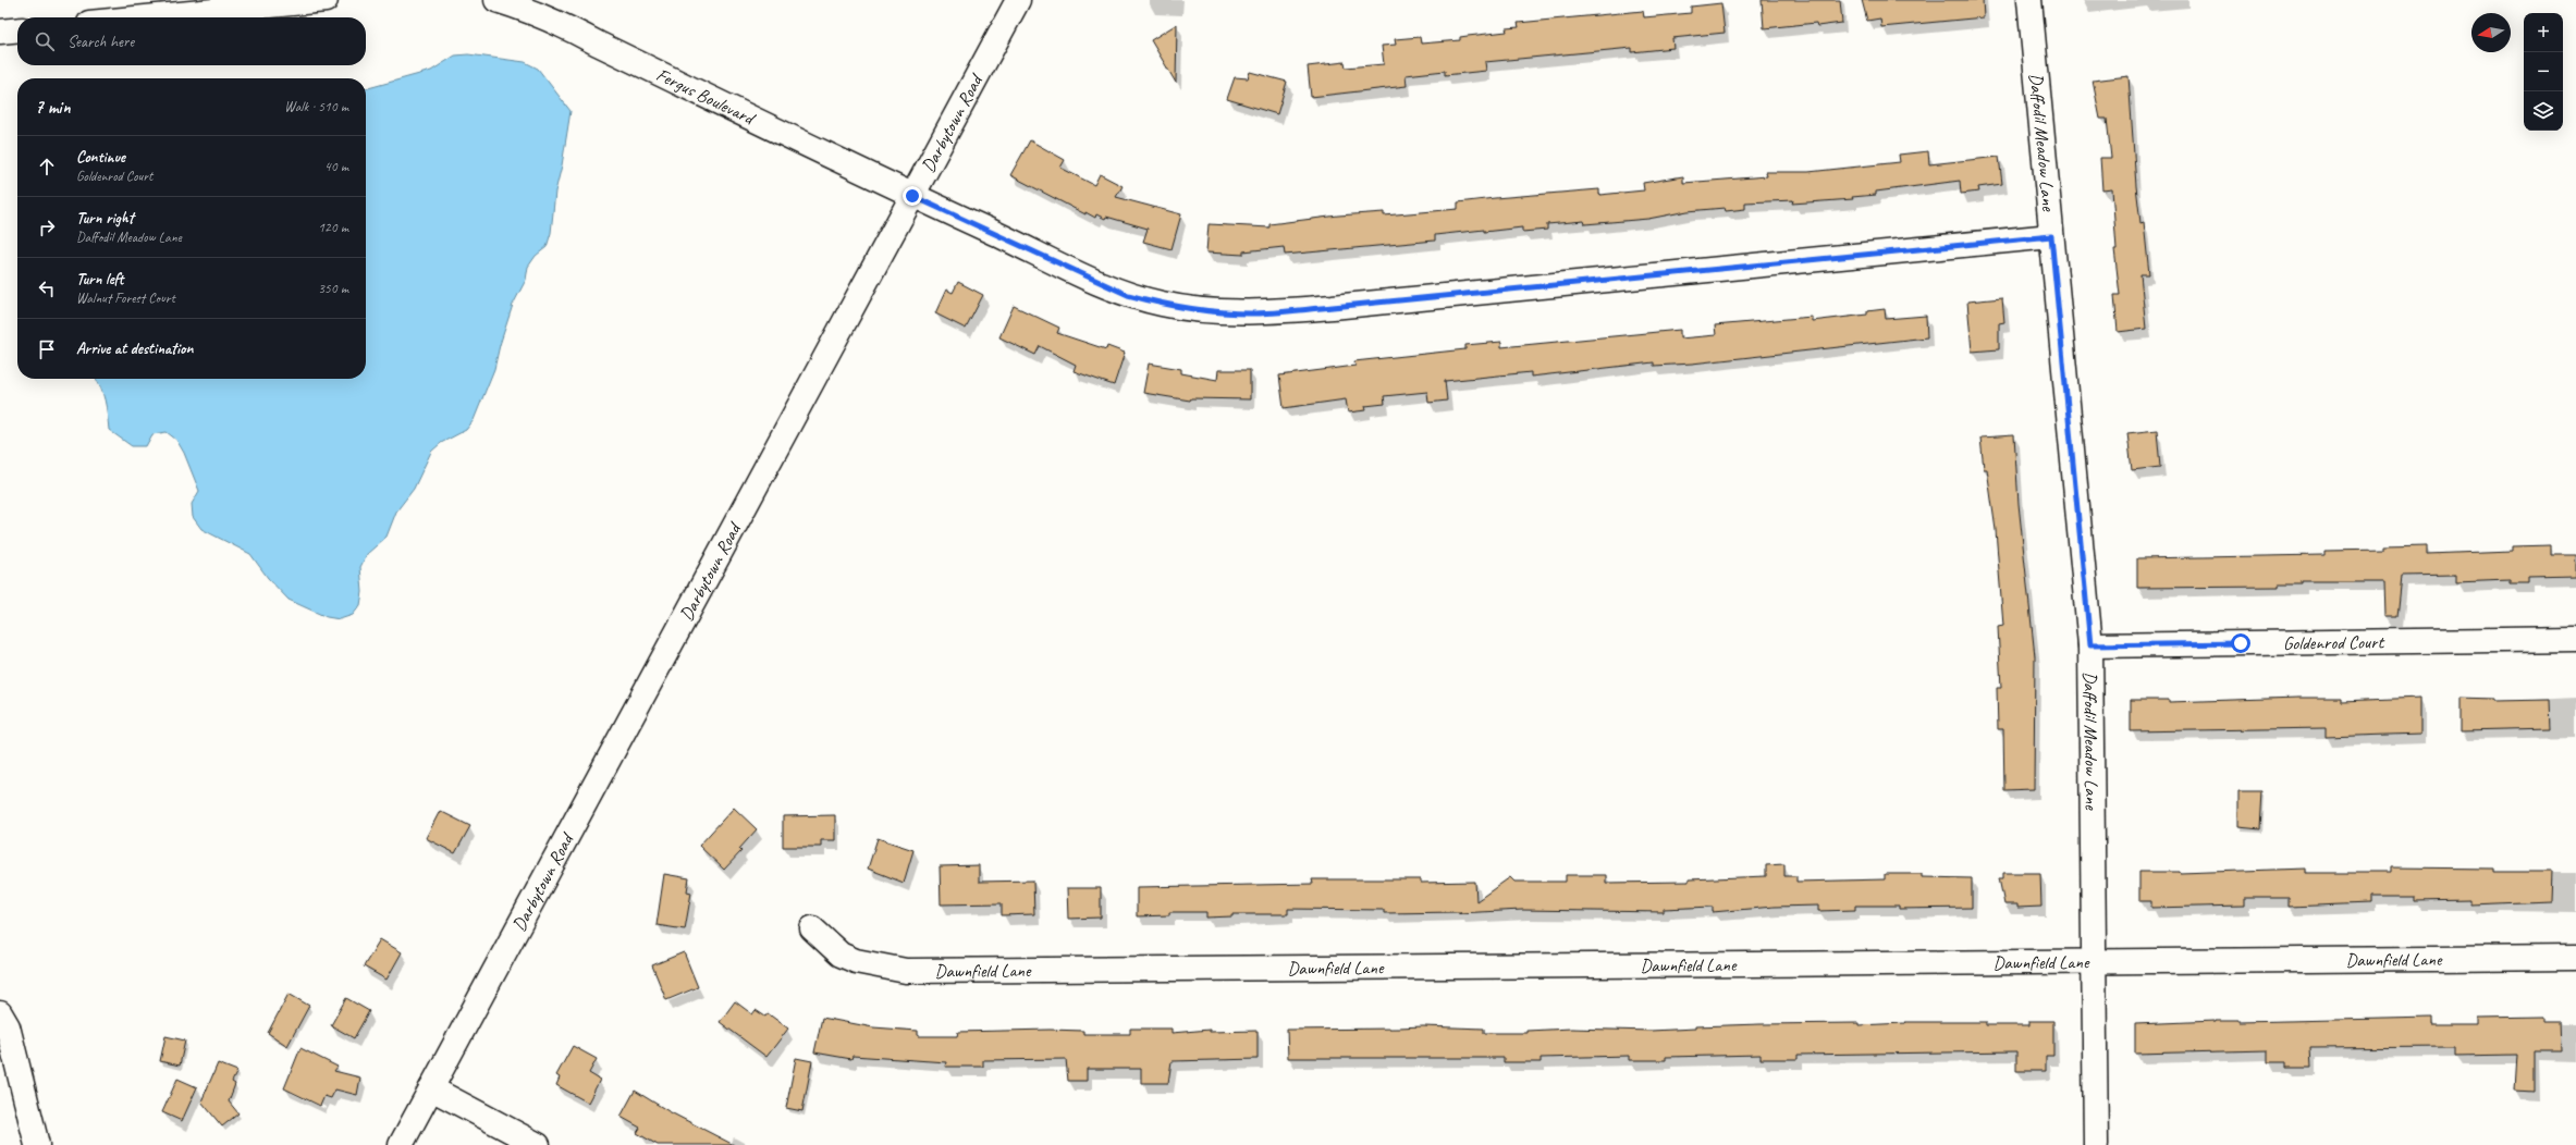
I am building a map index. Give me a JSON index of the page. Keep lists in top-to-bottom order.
{
  "streets": {
    "street": [
      "Fergus Boulevard",
      "Darbytown Road",
      "Daffodil Meadow Lane",
      "Goldenrod Court",
      "Dawnfield Lane"
    ]
  },
  "crossings": [
    ["Fergus Boulevard", "Darbytown Road"],
    ["Fergus Boulevard", "Daffodil Meadow Lane"],
    ["Daffodil Meadow Lane", "Goldenrod Court"],
    ["Daffodil Meadow Lane", "Dawnfield Lane"]
  ],
  "north": "left",
  "page": {
    "map_buttons": ["+", "−"],
    "search": "Search here",
    "heading": ["7 min", "Walk · 510 m"],
    "list": [
      ["Continue", "Goldenrod Court", "40 m"],
      ["Turn right", "Daffodil Meadow Lane", "120 m"],
      ["Turn left", "Walnut Forest Court", "350 m"],
      "Arrive at destination"
    ]
  }
}
